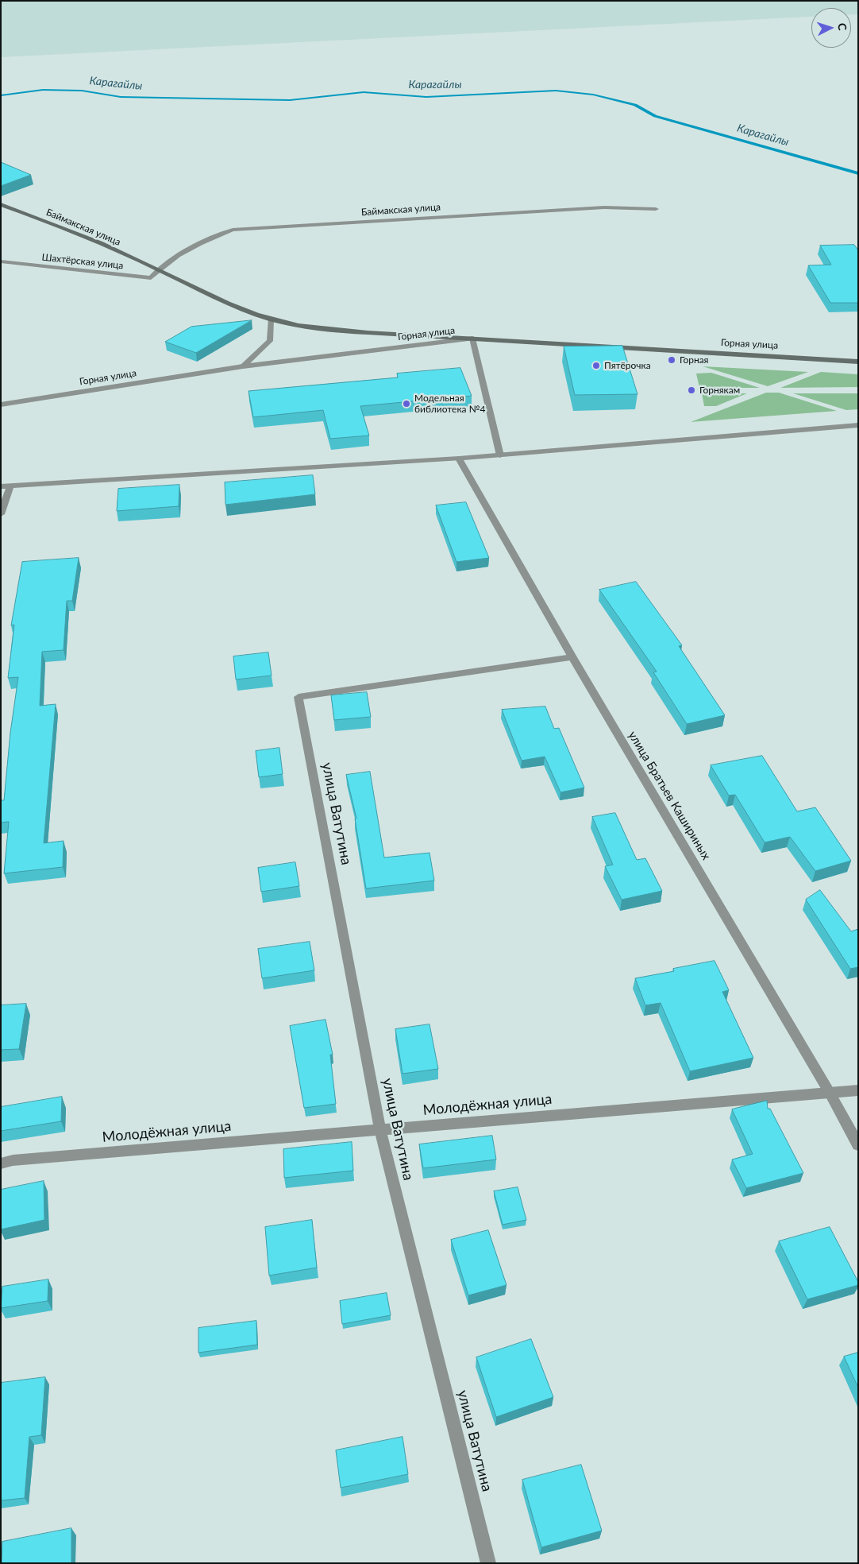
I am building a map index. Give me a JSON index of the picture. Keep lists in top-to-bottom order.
{
  "streets": {
    "main road": ["Баймакская улица", "Горная улица"],
    "street": [
      "Шахтёрская улица",
      "улица Братьев Кашириных",
      "улица Ватутина",
      "Молодёжная улица"
    ]
  },
  "crossings": [
    ["Баймакская улица", "Шахтёрская улица"],
    ["Баймакская улица", "Горная улица"],
    ["улица Братьев Кашириных", "улица Ватутина"],
    ["улица Братьев Кашириных", "Молодёжная улица"],
    ["улица Ватутина", "Молодёжная улица"]
  ],
  "water": ["Карагайлы"],
  "places": [
    "Горная",
    "Пятёрочка",
    "Горнякам",
    "Модельная библиотека №4"
  ],
  "north": "right"
}
